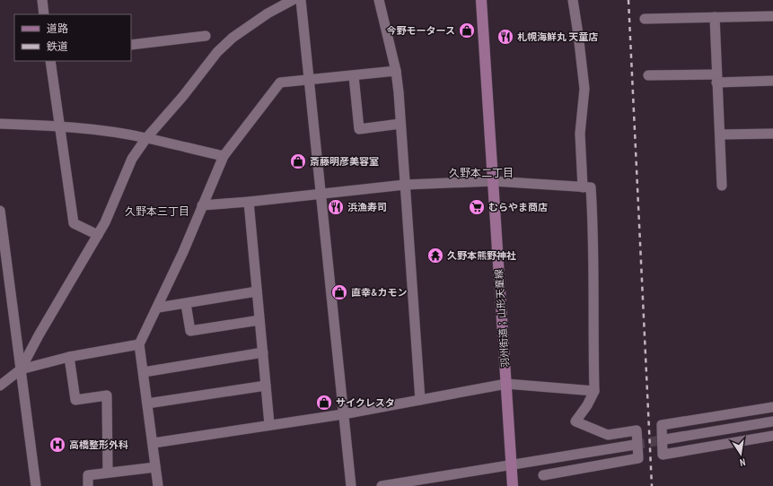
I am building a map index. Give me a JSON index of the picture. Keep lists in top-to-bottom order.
{
  "streets": {
    "main road": ["羽州街道；山形天童線"]
  },
  "districts": ["久野本二丁目", "久野本三丁目"],
  "places": {
    "shop": [
      "今野モータース",
      "斎藤明彦美容室",
      "直幸&カモン",
      "サイクレスタ"
    ],
    "restaurant": ["札幌海鮮丸 天童店", "浜漁寿司"],
    "supermarket": ["むらやま商店"],
    "temple": ["久野本熊野神社"],
    "hospital": ["高橋整形外科"]
  },
  "legend": ["道路", "鉄道"],
  "north": "bottom"
}
